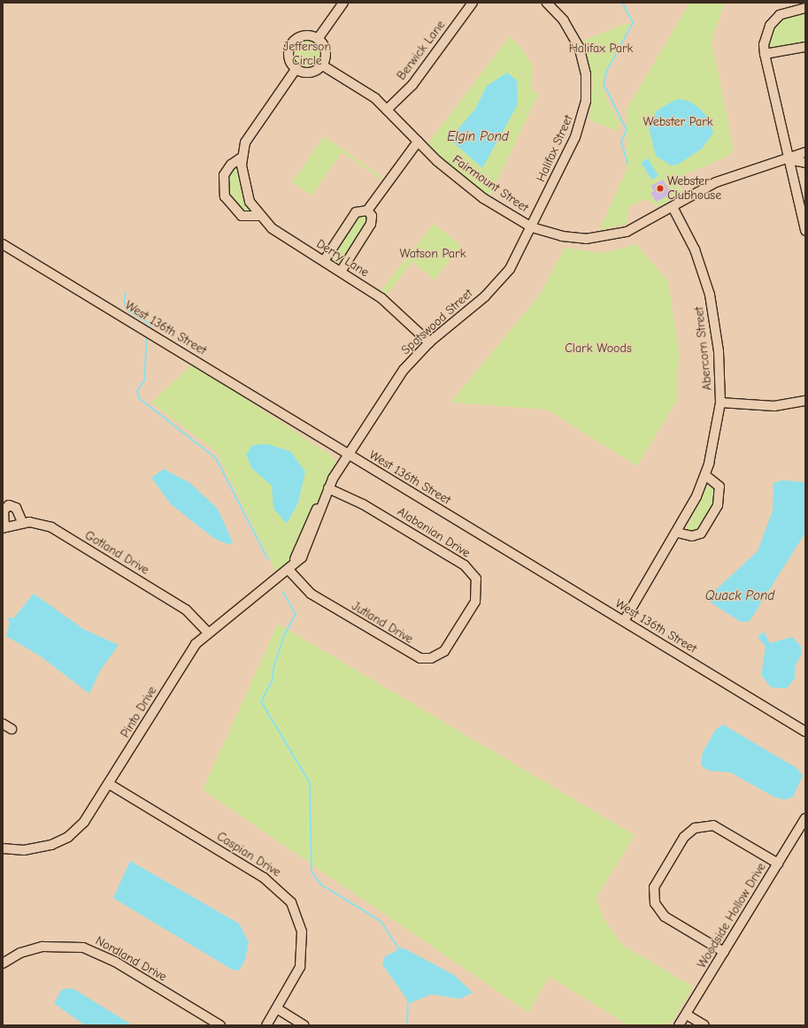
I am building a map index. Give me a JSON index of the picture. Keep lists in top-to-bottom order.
{
  "streets": {
    "street": [
      "Berwick Lane",
      "Halifax Street",
      "Fairmount Street",
      "Derry Lane",
      "Spotswood Street",
      "West 136th Street",
      "Abercorn Street",
      "Alabanian Drive",
      "Gotland Drive",
      "Jutland Drive",
      "Pinto Drive",
      "Caspian Drive",
      "Woodside Hollow Drive",
      "Nordland Drive"
    ]
  },
  "crossings": [
    ["Berwick Lane", "Fairmount Street"],
    ["Halifax Street", "Fairmount Street"],
    ["Halifax Street", "Spotswood Street"],
    ["Fairmount Street", "Spotswood Street"],
    ["Fairmount Street", "Abercorn Street"],
    ["Derry Lane", "Spotswood Street"],
    ["Spotswood Street", "West 136th Street"],
    ["Spotswood Street", "Pinto Drive"],
    ["West 136th Street", "Abercorn Street"],
    ["West 136th Street", "Pinto Drive"],
    ["Alabanian Drive", "Jutland Drive"],
    ["Alabanian Drive", "Pinto Drive"],
    ["Gotland Drive", "Pinto Drive"],
    ["Jutland Drive", "Pinto Drive"],
    ["Pinto Drive", "Caspian Drive"]
  ],
  "water": ["Elgin Pond", "Quack Pond"],
  "parks": [
    "Jefferson Circle",
    "Halifax Park",
    "Webster Park",
    "Watson Park",
    "Clark Woods"
  ],
  "places": ["Webster Clubhouse"]
}
